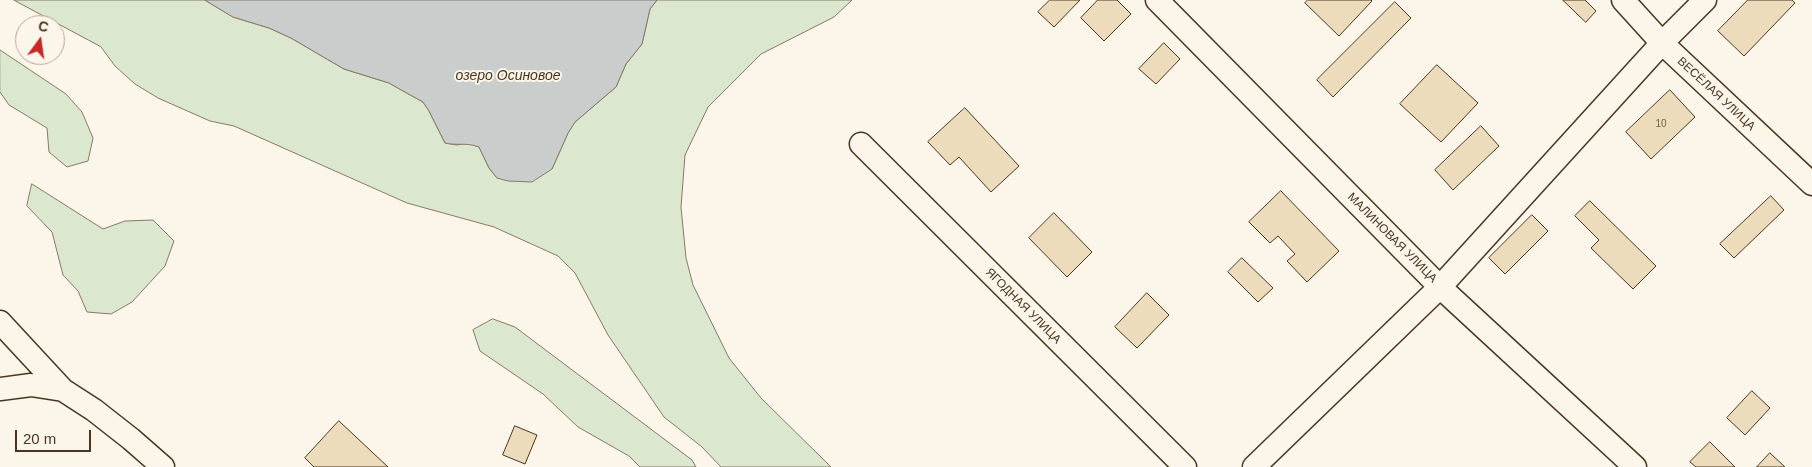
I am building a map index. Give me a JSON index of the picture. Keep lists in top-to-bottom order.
{
  "streets": {
    "street": ["ВЕСЁЛАЯ УЛИЦА", "МАЛИНОВАЯ УЛИЦА", "ЯГОДНАЯ УЛИЦА"]
  },
  "water": ["озеро Осиновое"],
  "house_numbers": ["10"],
  "scale_bar": "20 m",
  "north": "top"
}
